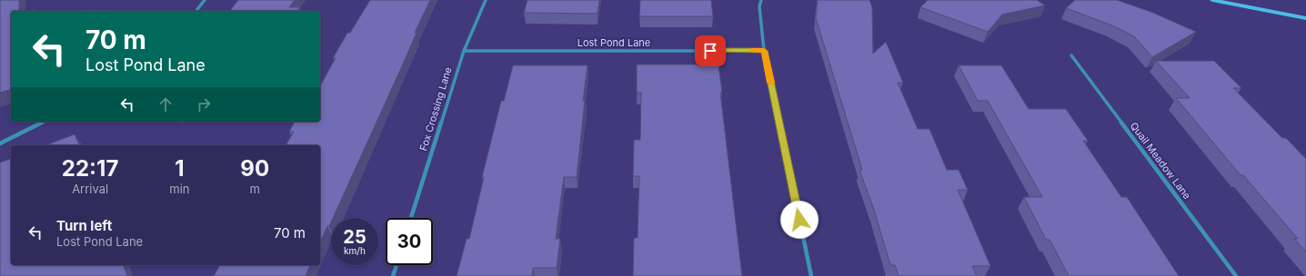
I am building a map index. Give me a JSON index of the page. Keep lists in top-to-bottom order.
{
  "streets": {
    "street": ["Lost Pond Lane", "Fox Crossing Lane", "Quail Meadow Lane"]
  },
  "crossings": [
    ["Lost Pond Lane", "Fox Crossing Lane"]
  ],
  "page": {
    "turn": ["70 m", "Lost Pond Lane"],
    "eta": [
      "22:17",
      "Arrival",
      "1",
      "min",
      "90",
      "m"
    ],
    "list": [
      {
        "name": "Turn left",
        "note": "Lost Pond Lane",
        "value": "70 m"
      }
    ],
    "speed": "25 km/h",
    "limit": "30"
  }
}
